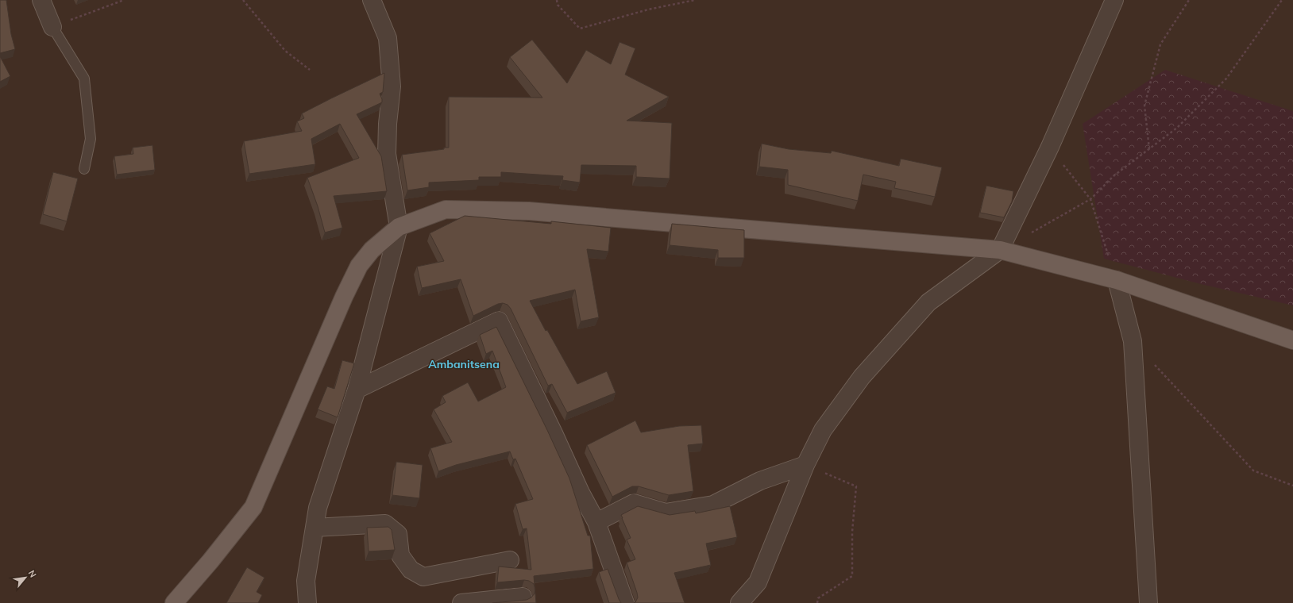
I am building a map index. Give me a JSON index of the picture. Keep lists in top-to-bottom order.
{
  "districts": ["Ambanitsena"],
  "north": "top right"
}
